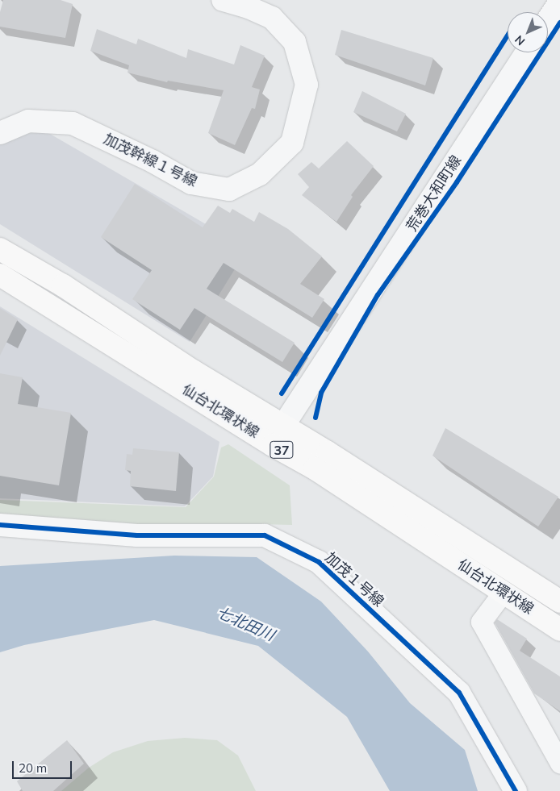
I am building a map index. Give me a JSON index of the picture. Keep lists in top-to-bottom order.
{
  "streets": {
    "main road": ["仙台北環状線", "37"],
    "street": ["加茂幹線１号線", "荒巻大和町線", "加茂１号線"]
  },
  "crossings": [
    ["荒巻大和町線", "仙台北環状線"]
  ],
  "water": ["七北田川"],
  "scale_bar": "20 m",
  "north": "bottom left"
}
